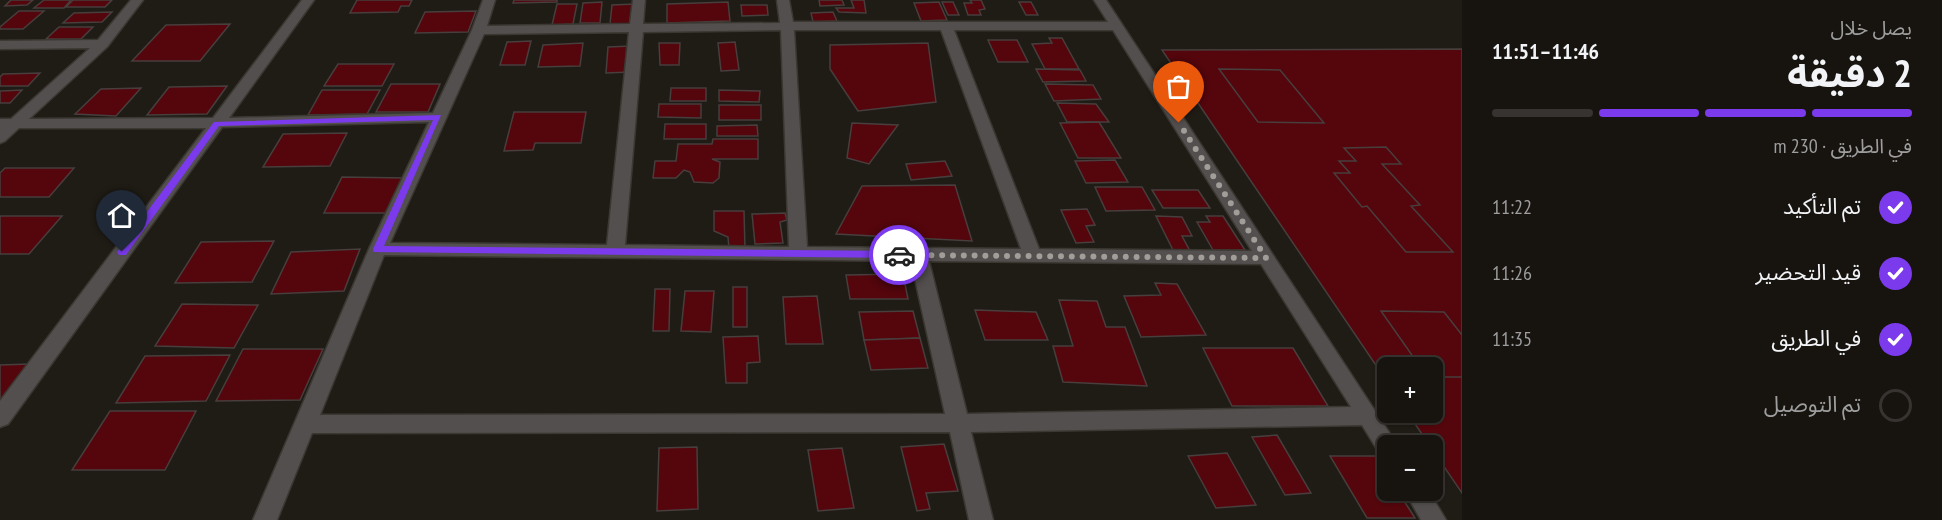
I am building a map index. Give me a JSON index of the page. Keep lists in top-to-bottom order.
{
  "page": {
    "heading": ["2 دقيقة", "يصل خلال", "11:46–11:51"],
    "bar": "في الطريق · 230 m",
    "list": [
      ["تم التأكيد", "11:22"],
      ["قيد التحضير", "11:26"],
      ["في الطريق", "11:35"],
      "تم التوصيل"
    ],
    "map_buttons": ["+", "−"]
  }
}
